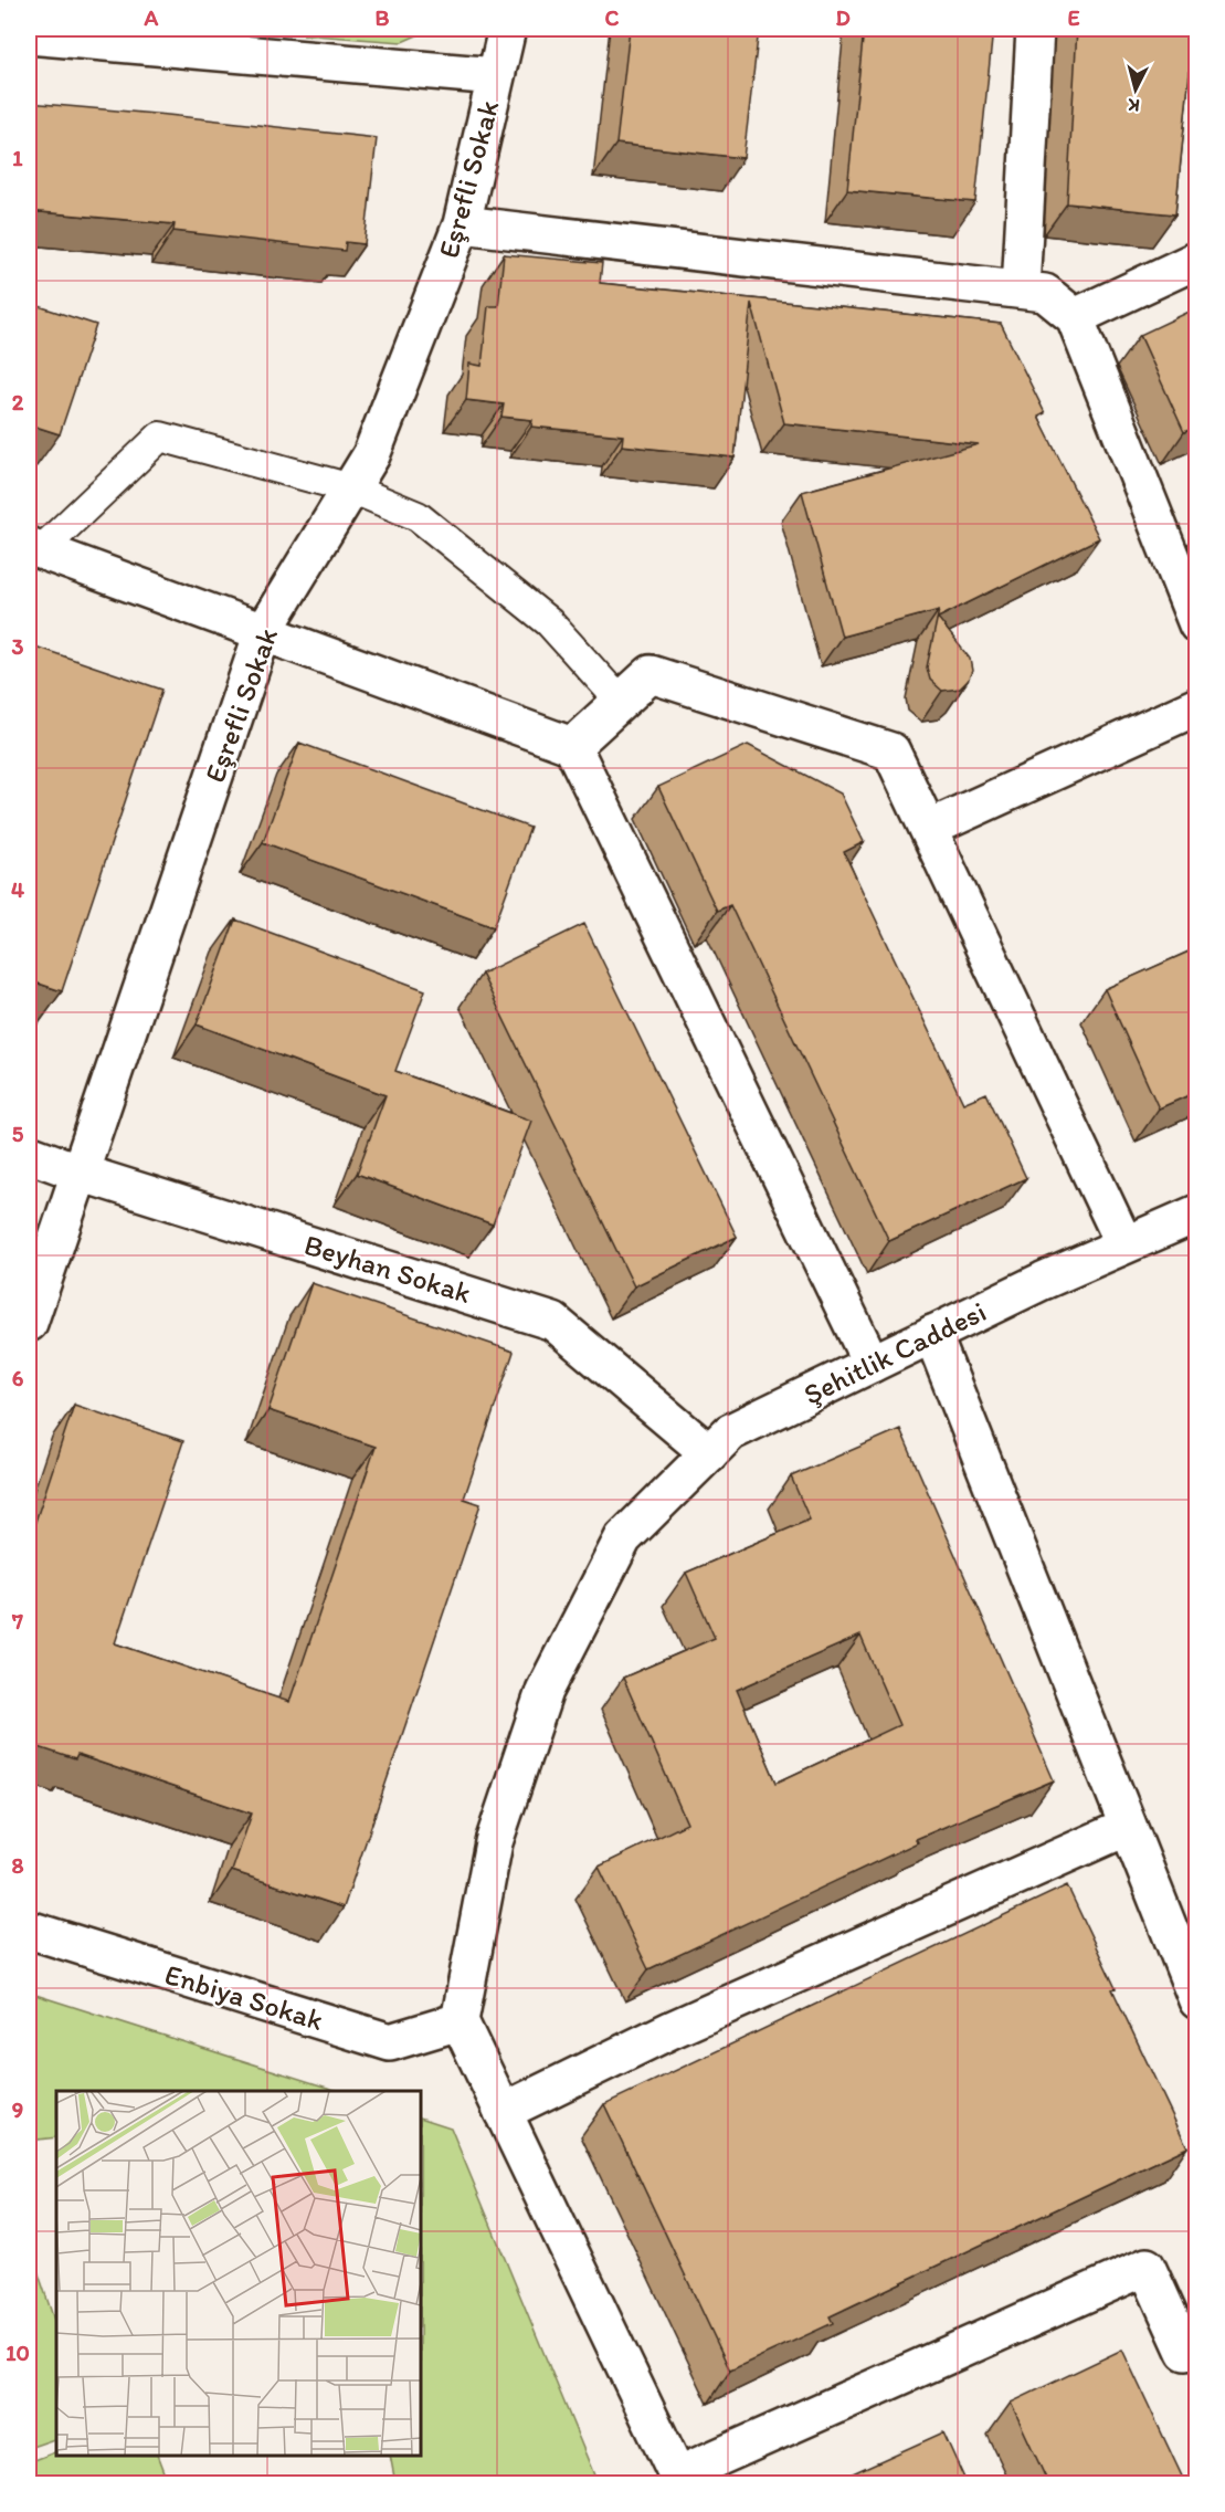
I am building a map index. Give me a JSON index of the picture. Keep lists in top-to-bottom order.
{
  "streets": {
    "street": [
      "Eşrefli Sokak",
      "Beyhan Sokak",
      "Şehitlik Caddesi",
      "Enbiya Sokak"
    ]
  },
  "crossings": [
    ["Eşrefli Sokak", "Beyhan Sokak"],
    ["Beyhan Sokak", "Şehitlik Caddesi"],
    ["Şehitlik Caddesi", "Enbiya Sokak"]
  ],
  "north": "bottom",
  "grid": {
    "columns": [
      "A",
      "B",
      "C",
      "D",
      "E"
    ],
    "rows": [
      "1",
      "2",
      "3",
      "4",
      "5",
      "6",
      "7",
      "8",
      "9",
      "10"
    ]
  }
}
